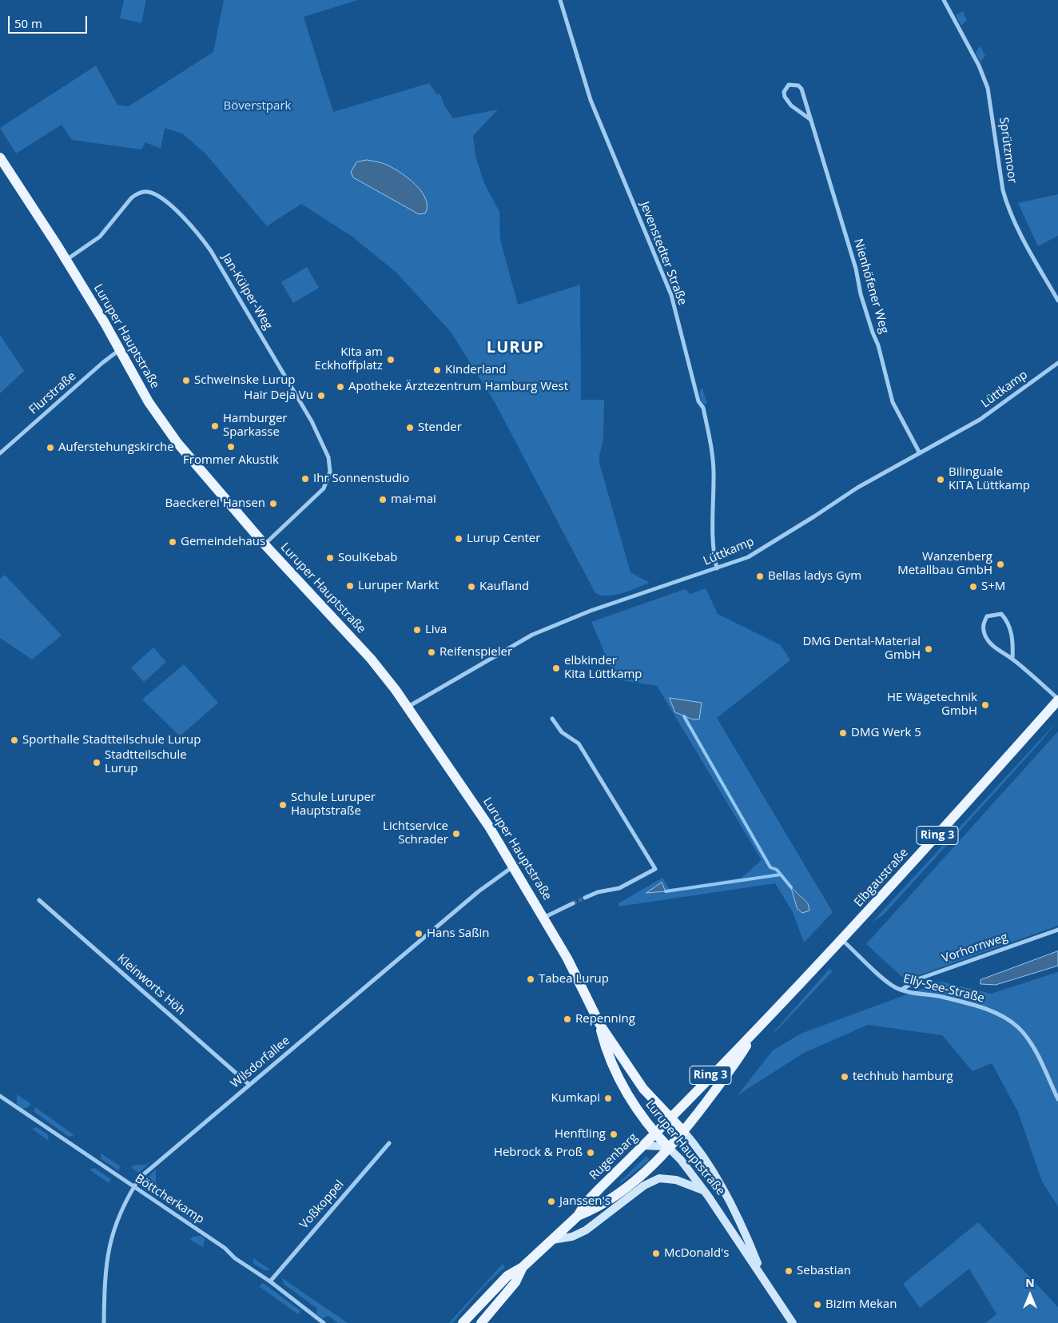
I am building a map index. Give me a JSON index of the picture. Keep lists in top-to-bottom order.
{
  "streets": {
    "main road": [
      "Luruper Hauptstraße",
      "Ring 3",
      "Elbgaustraße",
      "Rugenbarg"
    ],
    "street": [
      "Sprützmoor",
      "Jevenstedter Straße",
      "Nienhöfener Weg",
      "Jan-Külper-Weg",
      "Lüttkamp",
      "Flurstraße",
      "Vorhornweg",
      "Kleinworts Höh",
      "Elly-See-Straße",
      "Wilsdorfallee",
      "Böttcherkamp",
      "Voßkoppel"
    ]
  },
  "crossings": [
    ["Jevenstedter Straße", "Lüttkamp"],
    ["Nienhöfener Weg", "Lüttkamp"],
    ["Jan-Külper-Weg", "Luruper Hauptstraße"],
    ["Luruper Hauptstraße", "Lüttkamp"],
    ["Luruper Hauptstraße", "Flurstraße"],
    ["Luruper Hauptstraße", "Elbgaustraße"],
    ["Luruper Hauptstraße", "Wilsdorfallee"],
    ["Luruper Hauptstraße", "Rugenbarg"],
    ["Elbgaustraße", "Elly-See-Straße"],
    ["Elbgaustraße", "Rugenbarg"],
    ["Vorhornweg", "Elly-See-Straße"],
    ["Kleinworts Höh", "Wilsdorfallee"],
    ["Wilsdorfallee", "Böttcherkamp"],
    ["Böttcherkamp", "Voßkoppel"]
  ],
  "districts": ["LURUP"],
  "parks": ["Böverstpark"],
  "places": [
    "Kita am Eckhoffplatz",
    "Kinderland",
    "Schweinske Lurup",
    "Apotheke Ärztezentrum Hamburg West",
    "Hair Deja Vu",
    "Hamburger Sparkasse",
    "Stender",
    "Frommer Akustik",
    "Auferstehungskirche",
    "Ihr Sonnenstudio",
    "Bilinguale KITA Lüttkamp",
    "mai-mai",
    "Baeckerei Hansen",
    "Lurup Center",
    "Gemeindehaus",
    "SoulKebab",
    "Wanzenberg Metallbau GmbH",
    "Bellas ladys Gym",
    "Luruper Markt",
    "Kaufland",
    "S+M",
    "Liva",
    "DMG Dental-Material GmbH",
    "Reifenspieler",
    "elbkinder Kita Lüttkamp",
    "HE Wägetechnik GmbH",
    "DMG Werk 5",
    "Sporthalle Stadtteilschule Lurup",
    "Stadtteilschule Lurup",
    "Schule Luruper Hauptstraße",
    "Lichtservice Schrader",
    "Hans Saßin",
    "Tabea Lurup",
    "Repenning",
    "techhub hamburg",
    "Kumkapi",
    "Henftling",
    "Hebrock & Proß",
    "Janssen's",
    "McDonald's",
    "Sebastian",
    "Bizim Mekan"
  ],
  "scale_bar": "50 m",
  "north": "top"
}
